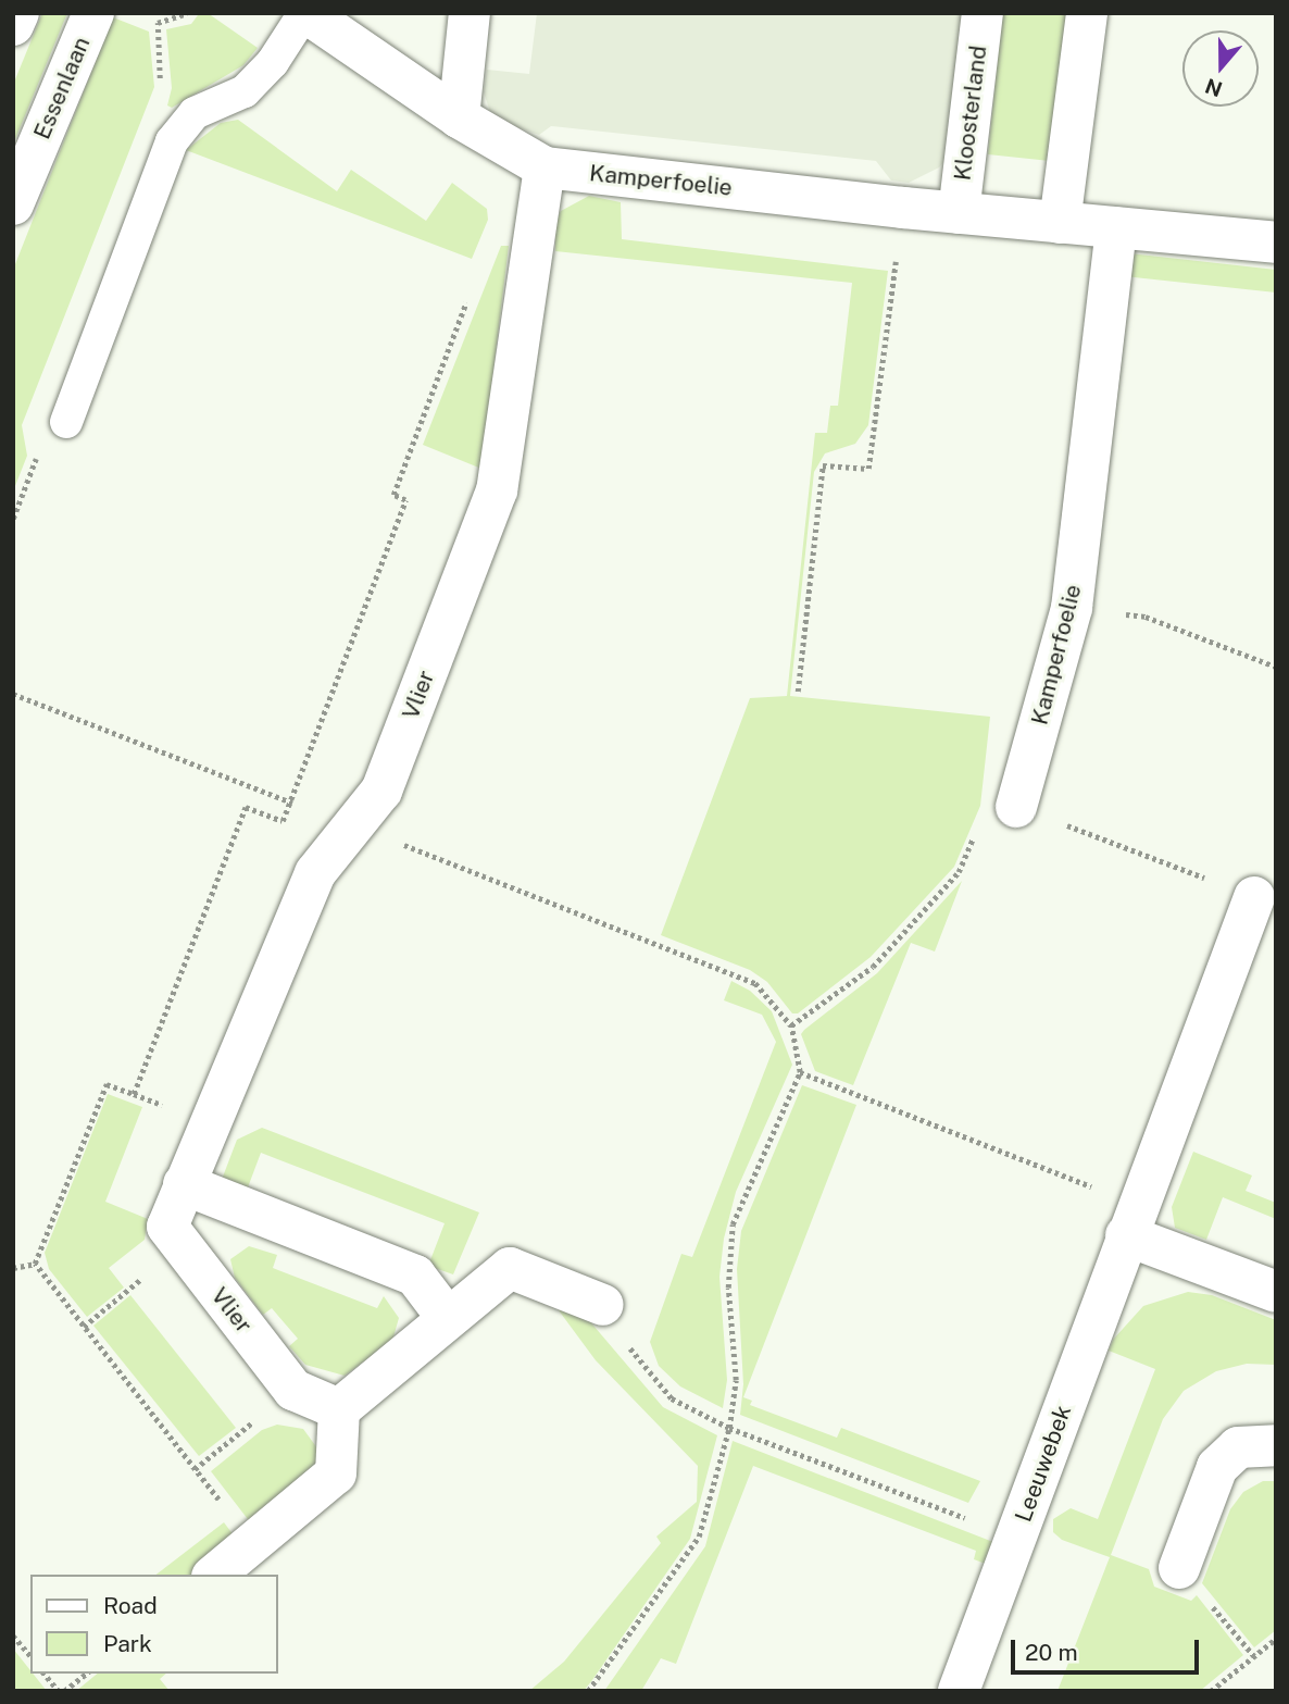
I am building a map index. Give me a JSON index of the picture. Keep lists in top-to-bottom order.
{
  "streets": {
    "street": [
      "Essenlaan",
      "Kloosterland",
      "Kamperfoelie",
      "Vlier",
      "Leeuwebek"
    ]
  },
  "crossings": [
    ["Kloosterland", "Kamperfoelie"],
    ["Kamperfoelie", "Vlier"]
  ],
  "legend": ["Road", "Park"],
  "scale_bar": "20 m",
  "north": "bottom"
}
